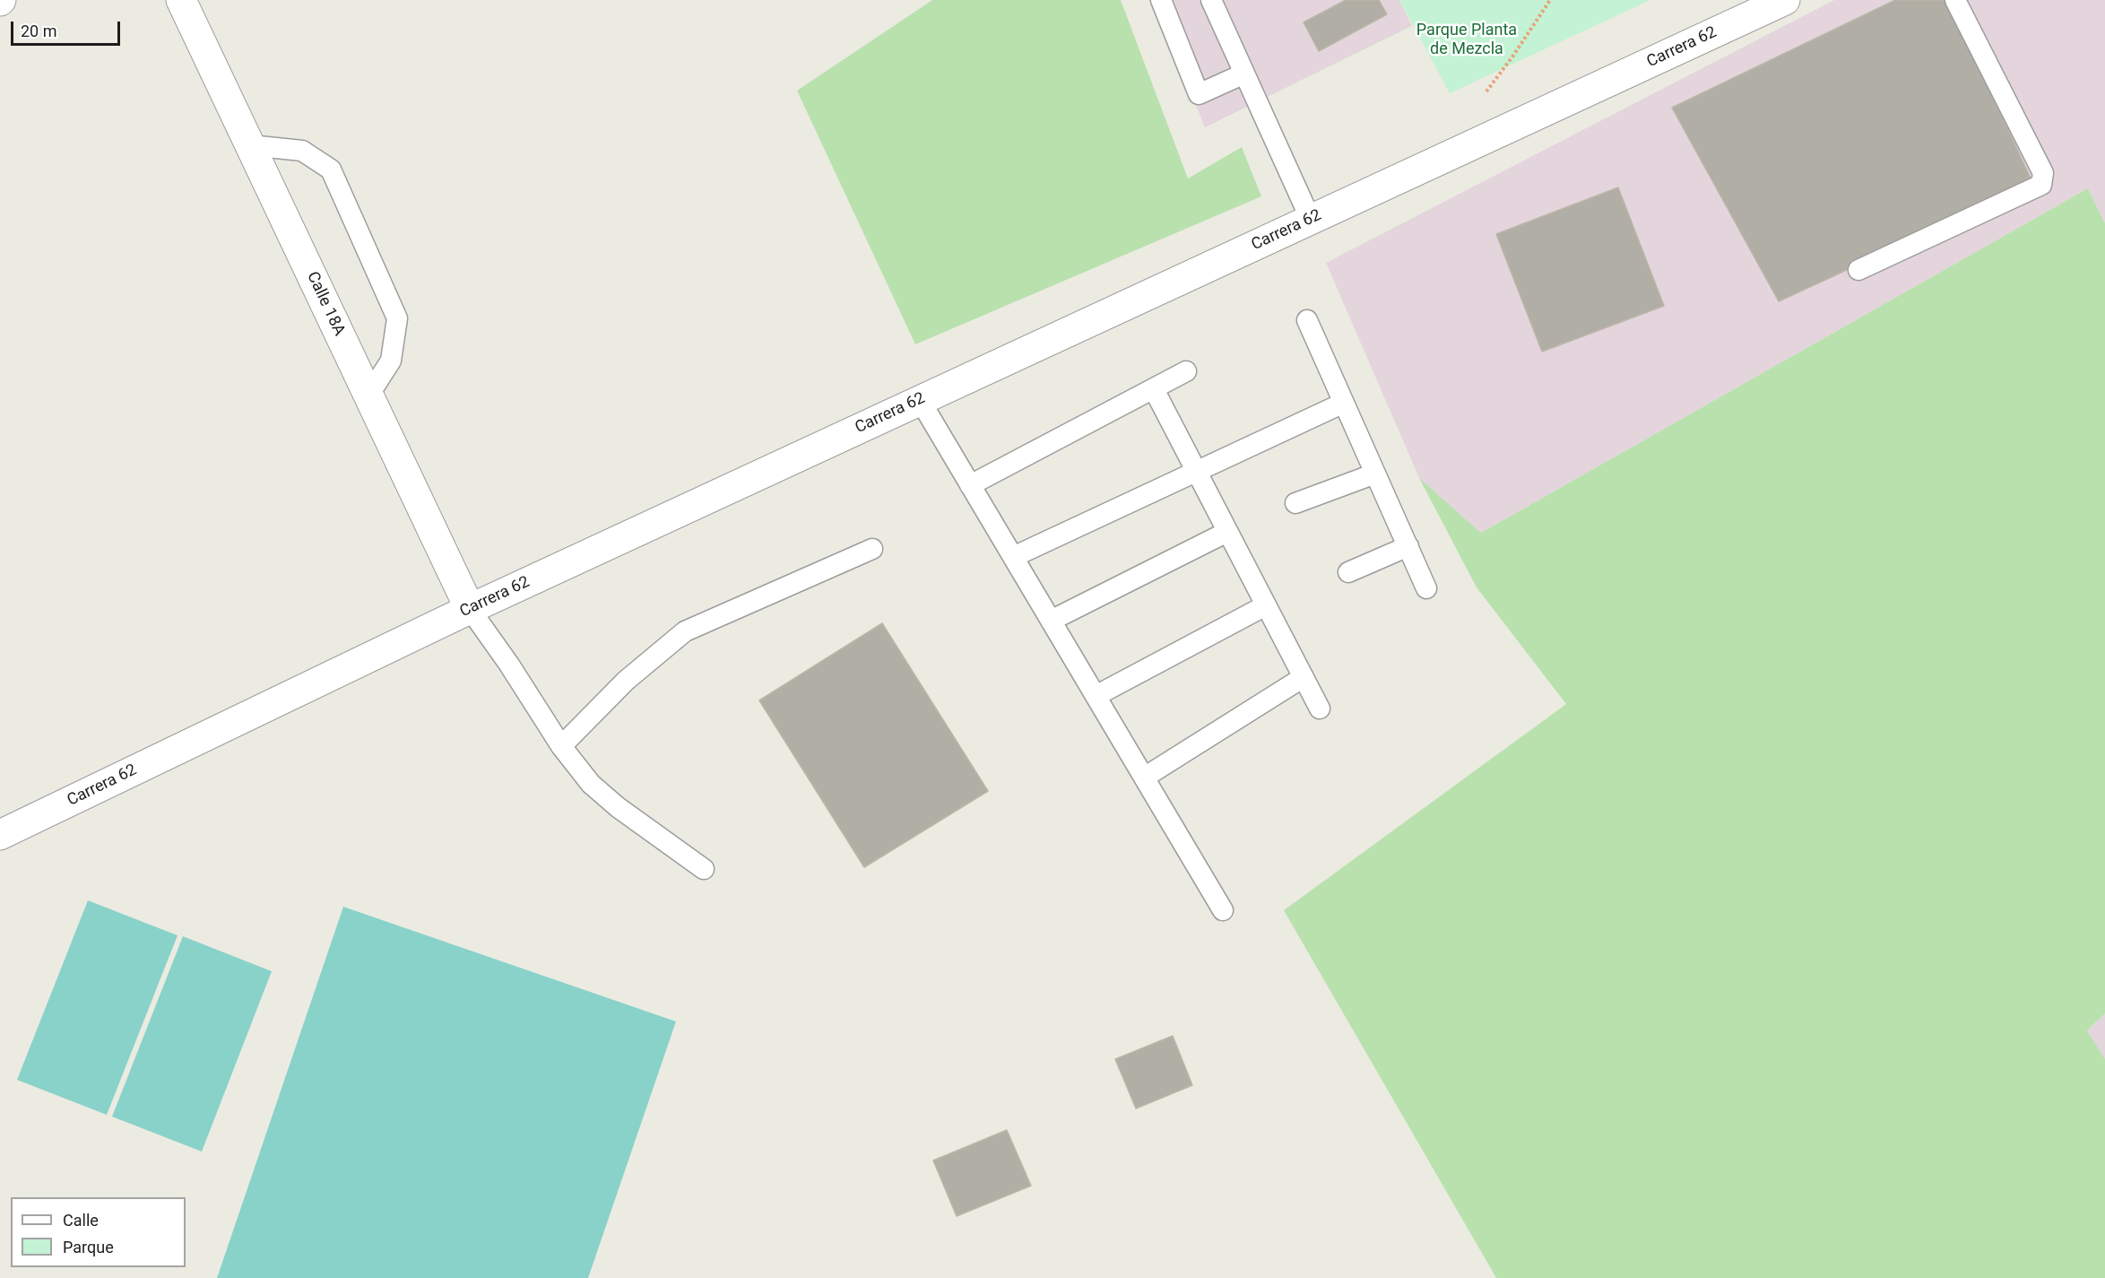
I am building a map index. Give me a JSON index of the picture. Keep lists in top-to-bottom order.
{
  "streets": {
    "street": ["Carrera 62", "Calle 18A"]
  },
  "crossings": [
    ["Carrera 62", "Calle 18A"]
  ],
  "parks": ["Parque Planta de Mezcla"],
  "legend": ["Calle", "Parque"],
  "scale_bar": "20 m"
}
